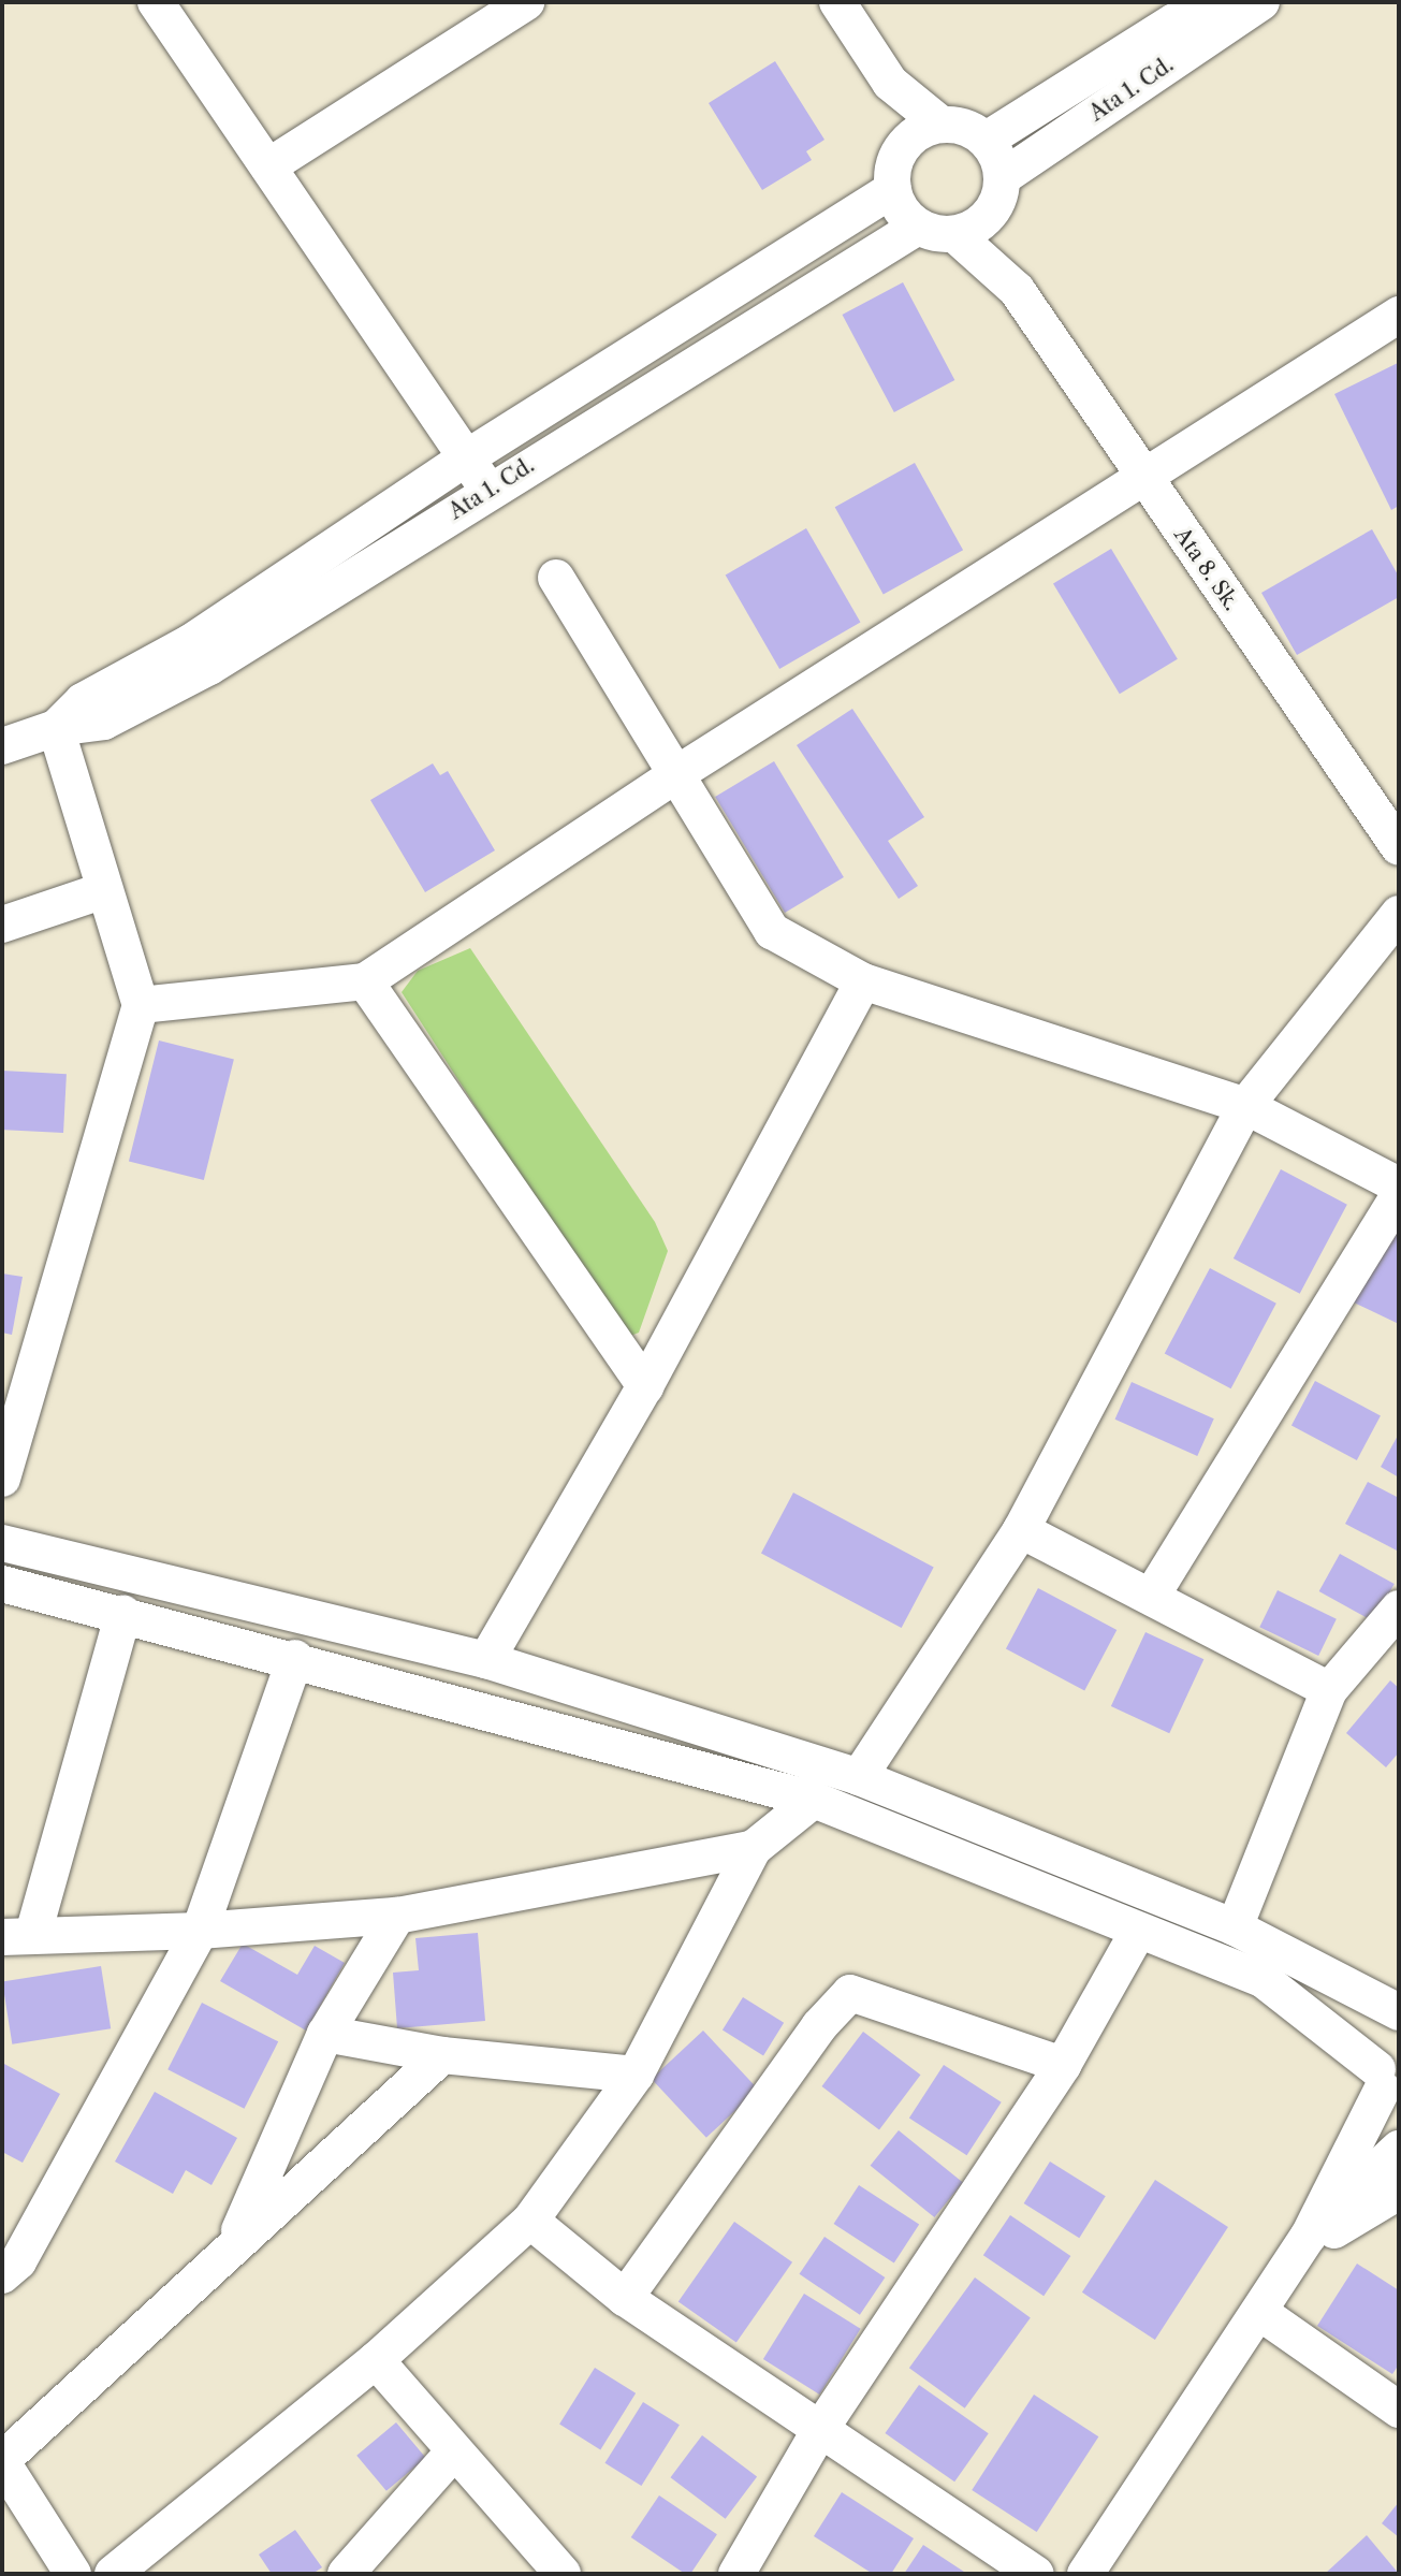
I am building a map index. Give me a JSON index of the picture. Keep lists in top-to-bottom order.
{
  "streets": {
    "street": ["Ata 1. Cd.", "Ata 8. Sk."]
  }
}
